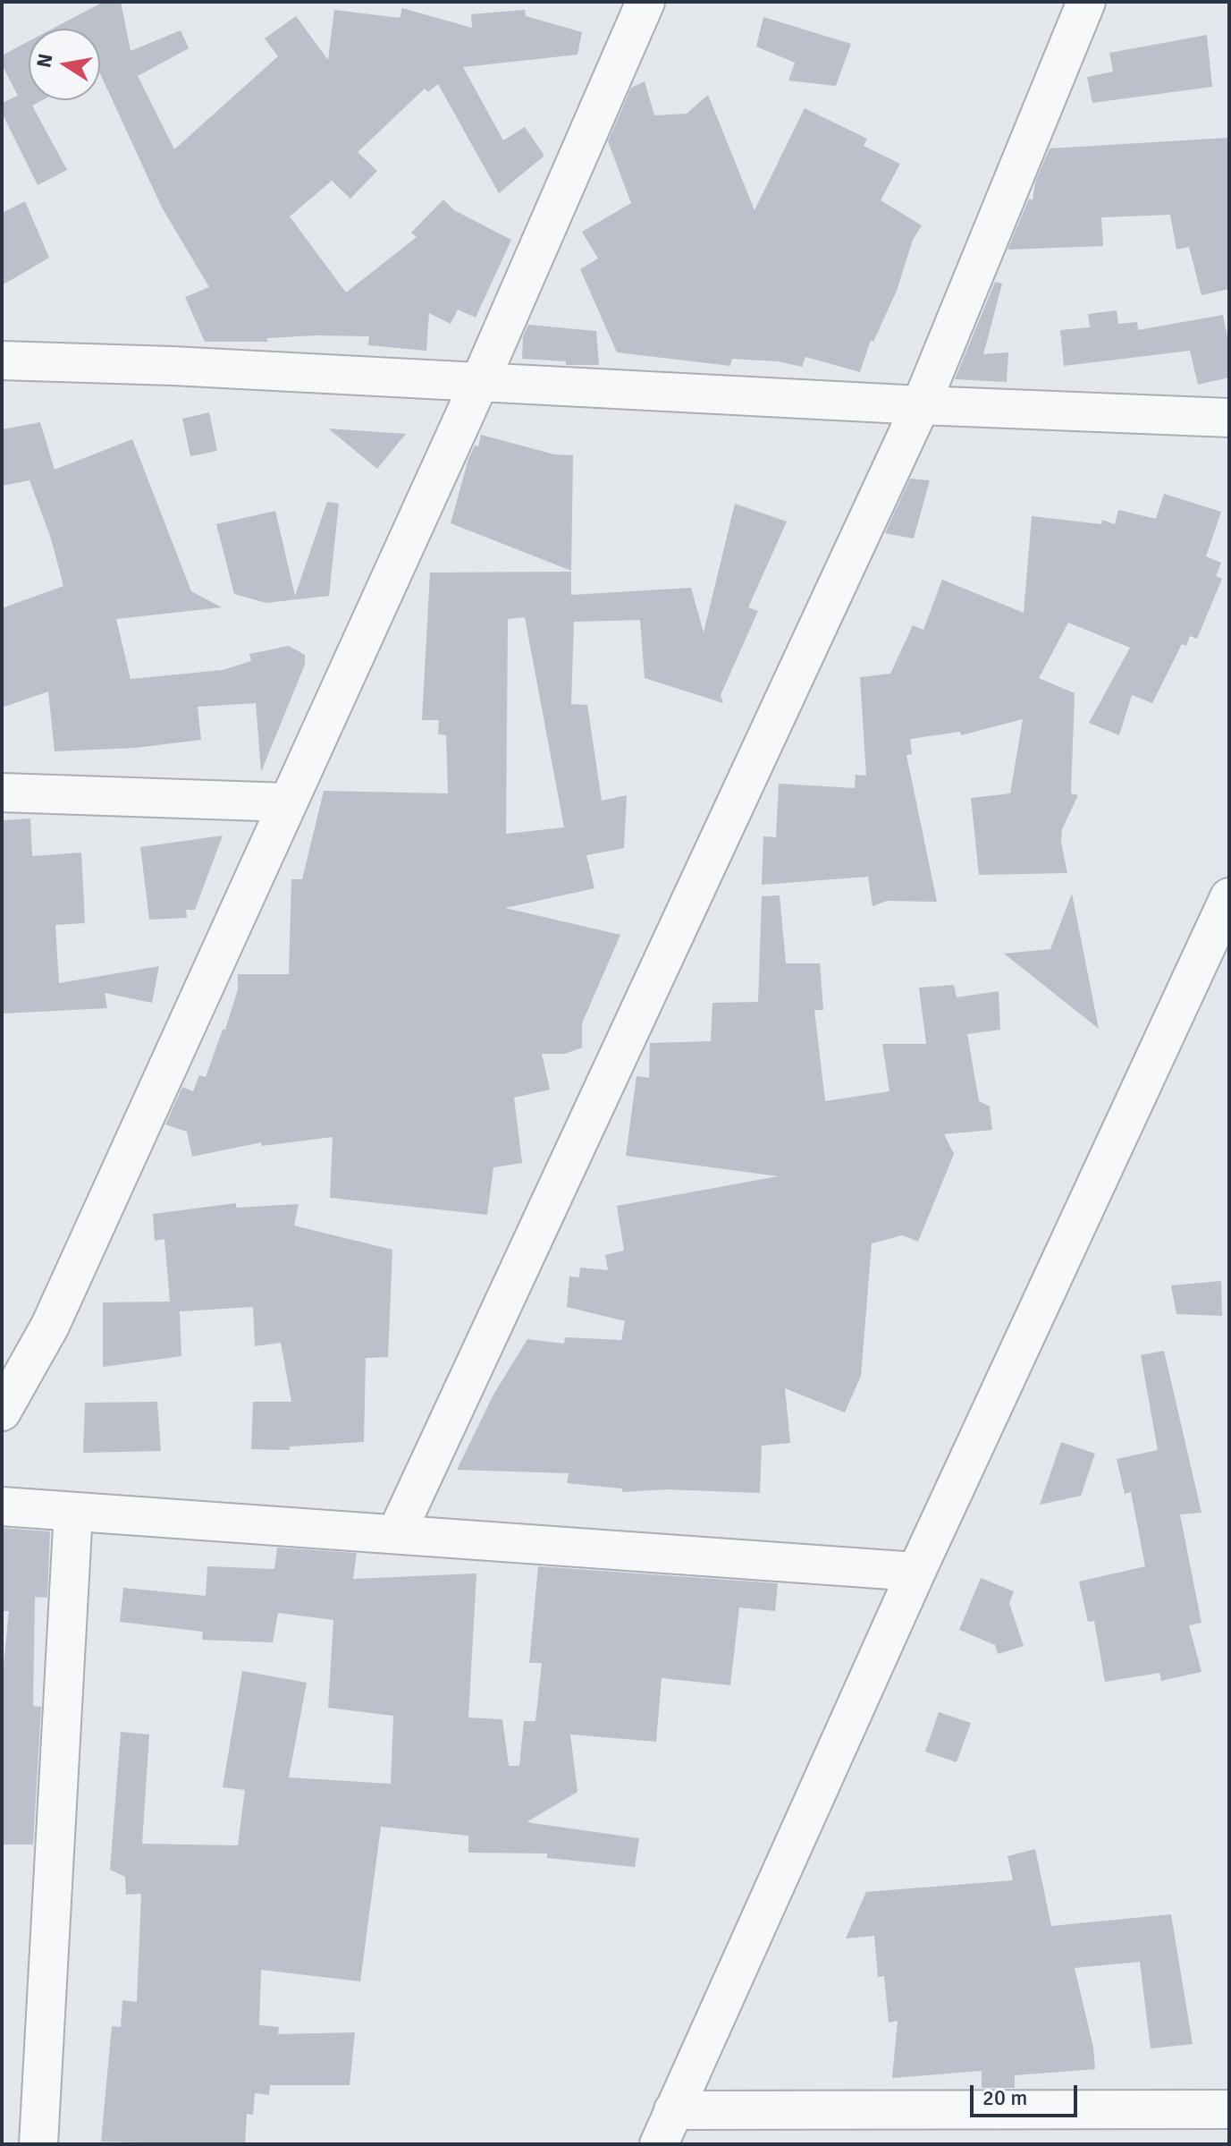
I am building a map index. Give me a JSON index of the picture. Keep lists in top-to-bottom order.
{
  "scale_bar": "20 m",
  "north": "left"
}
